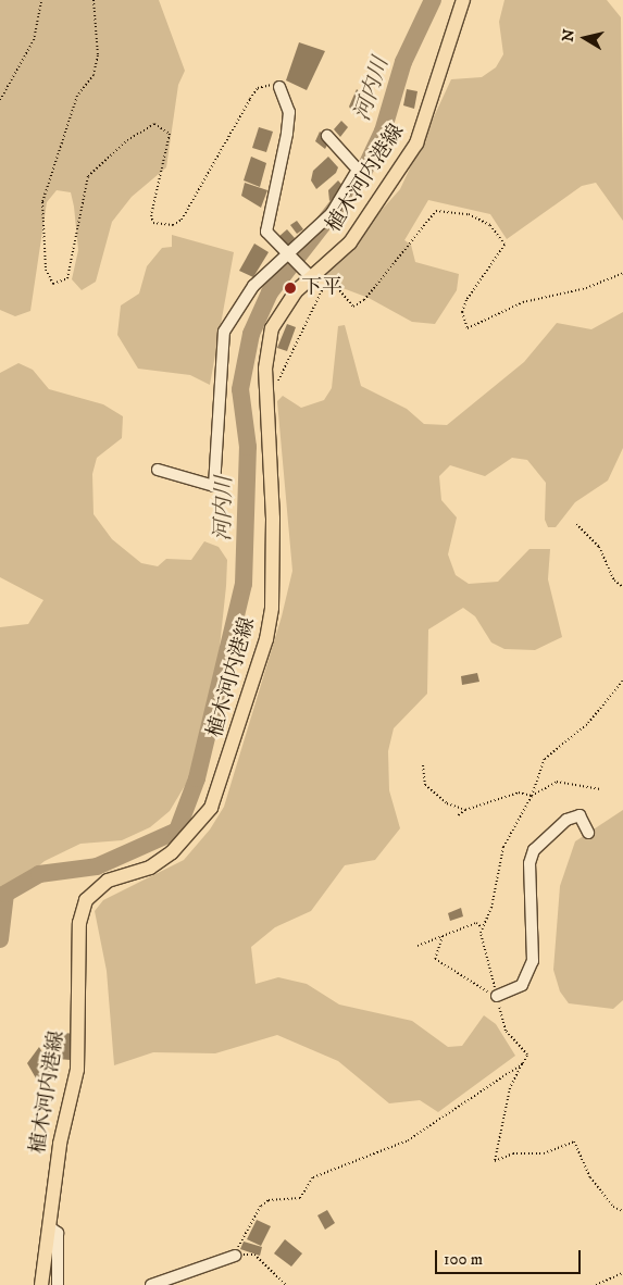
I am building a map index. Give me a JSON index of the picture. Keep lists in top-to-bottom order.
{
  "streets": {
    "main road": ["植木河内港線"]
  },
  "water": ["河内川"],
  "places": ["下平"],
  "scale_bar": "100 m",
  "north": "left"
}
